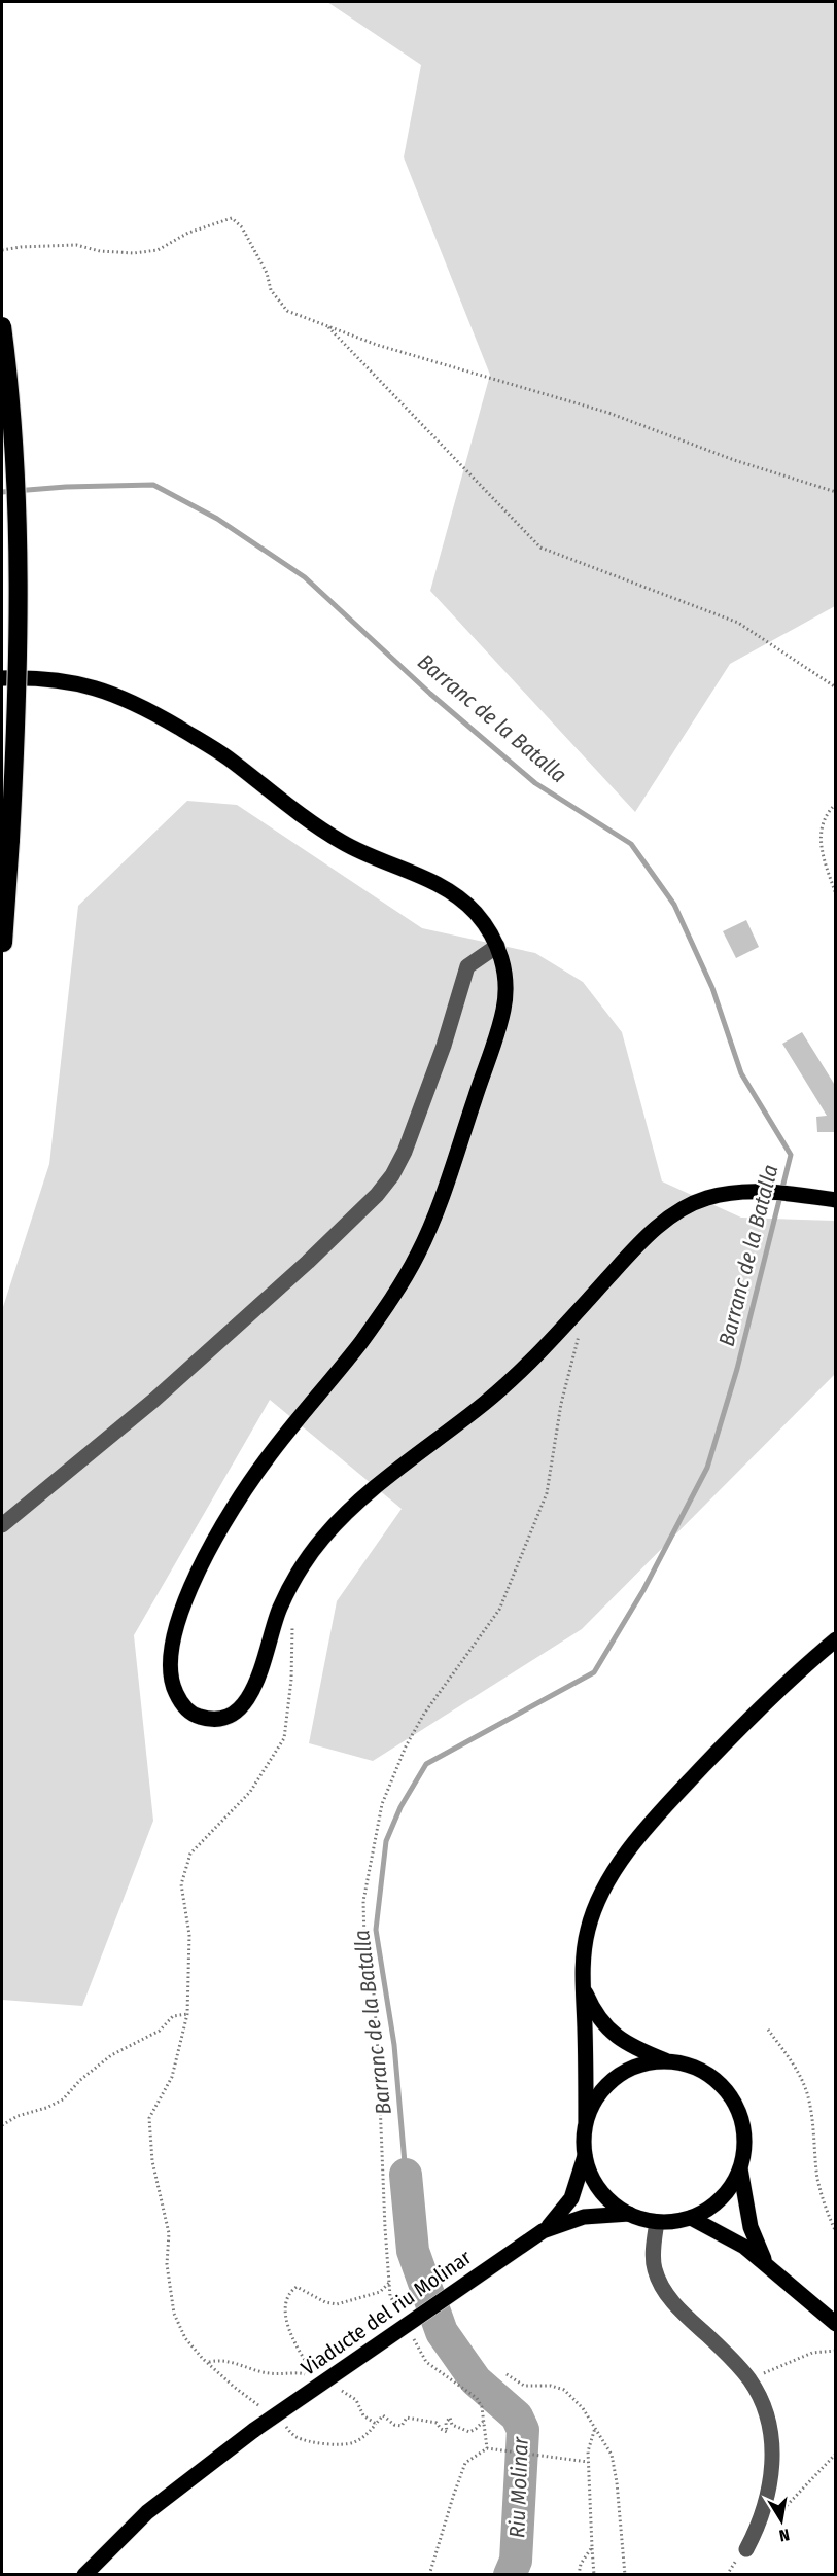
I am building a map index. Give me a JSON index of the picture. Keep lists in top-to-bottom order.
{
  "streets": {
    "main road": ["Viaducte del riu Molinar"]
  },
  "water": ["Barranc de la Batalla", "Riu Molinar"],
  "north": "bottom"
}
